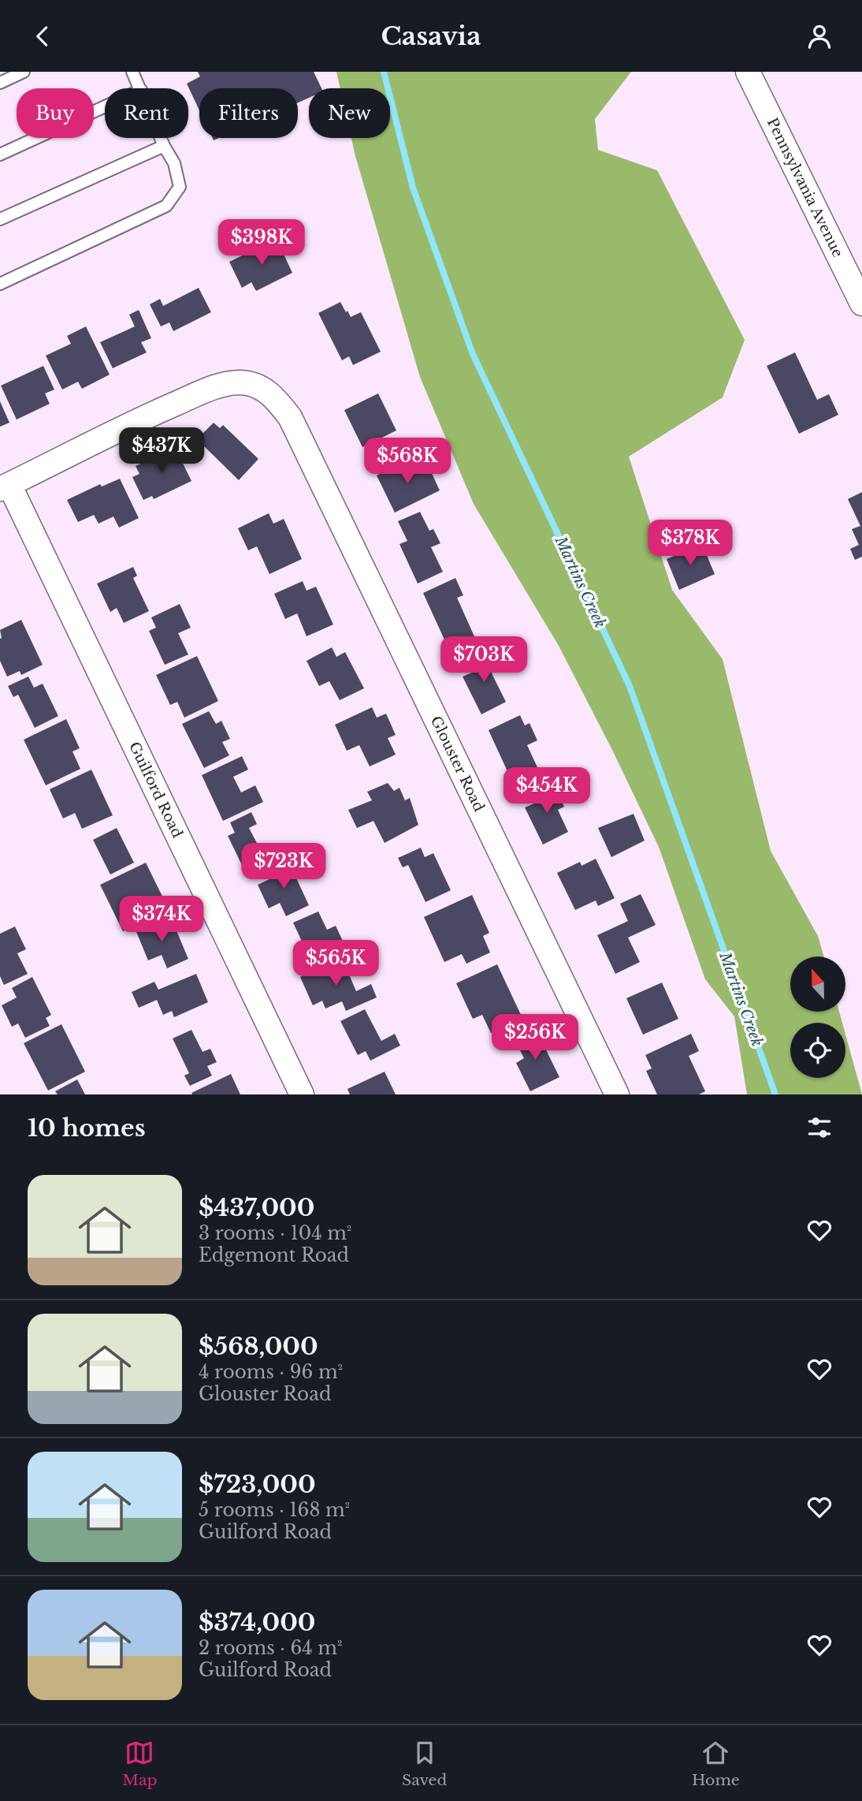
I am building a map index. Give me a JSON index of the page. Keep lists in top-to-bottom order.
{
  "streets": {
    "street": ["Pennsylvania Avenue", "Glouster Road", "Guilford Road"]
  },
  "crossings": [
    ["Glouster Road", "Guilford Road"]
  ],
  "water": ["Martins Creek"],
  "north": "top",
  "page": {
    "header": "Casavia",
    "chip": [
      "Buy",
      "Rent",
      "Filters",
      "New"
    ],
    "price": [
      "$398K",
      "$437K",
      "$568K",
      "$378K",
      "$703K",
      "$454K",
      "$723K",
      "$374K",
      "$565K",
      "$256K"
    ],
    "heading": "10 homes",
    "list": [
      {
        "name": "$437,000",
        "note": "3 rooms · 104 m² · Edgemont Road"
      },
      {
        "name": "$568,000",
        "note": "4 rooms · 96 m² · Glouster Road"
      },
      {
        "name": "$723,000",
        "note": "5 rooms · 168 m² · Guilford Road"
      },
      {
        "name": "$374,000",
        "note": "2 rooms · 64 m² · Guilford Road"
      }
    ],
    "tabs": ["Map", "Saved", "Home"]
  }
}
